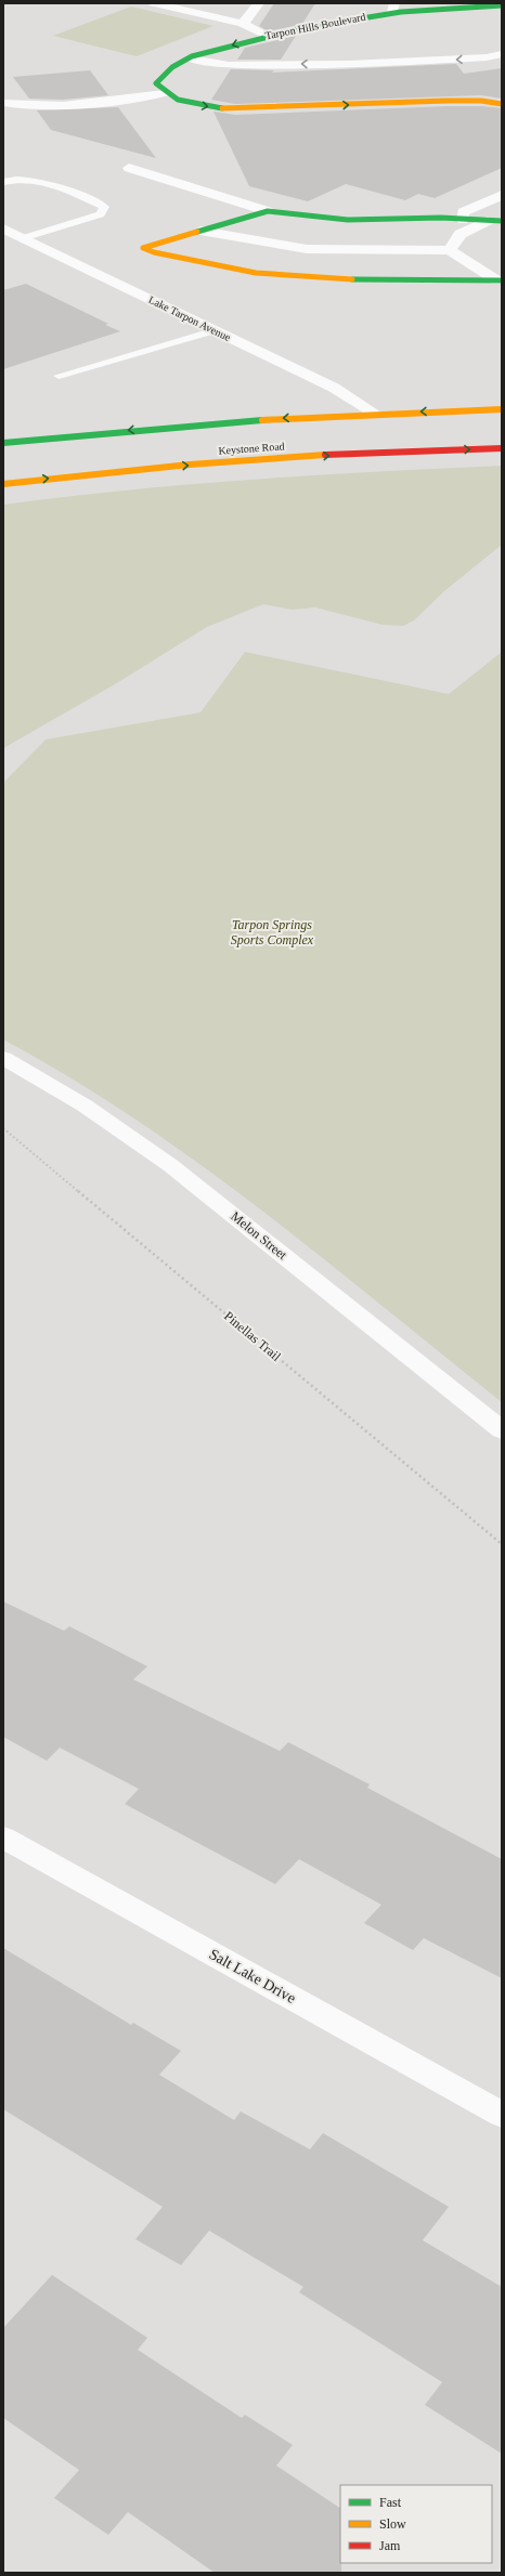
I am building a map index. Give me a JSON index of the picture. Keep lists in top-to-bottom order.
{
  "streets": {
    "street": [
      "Tarpon Hills Boulevard",
      "Lake Tarpon Avenue",
      "Keystone Road",
      "Melon Street",
      "Salt Lake Drive"
    ],
    "path": ["Pinellas Trail"]
  },
  "parks": ["Tarpon Springs Sports Complex"],
  "legend": ["Fast", "Slow", "Jam"]
}
